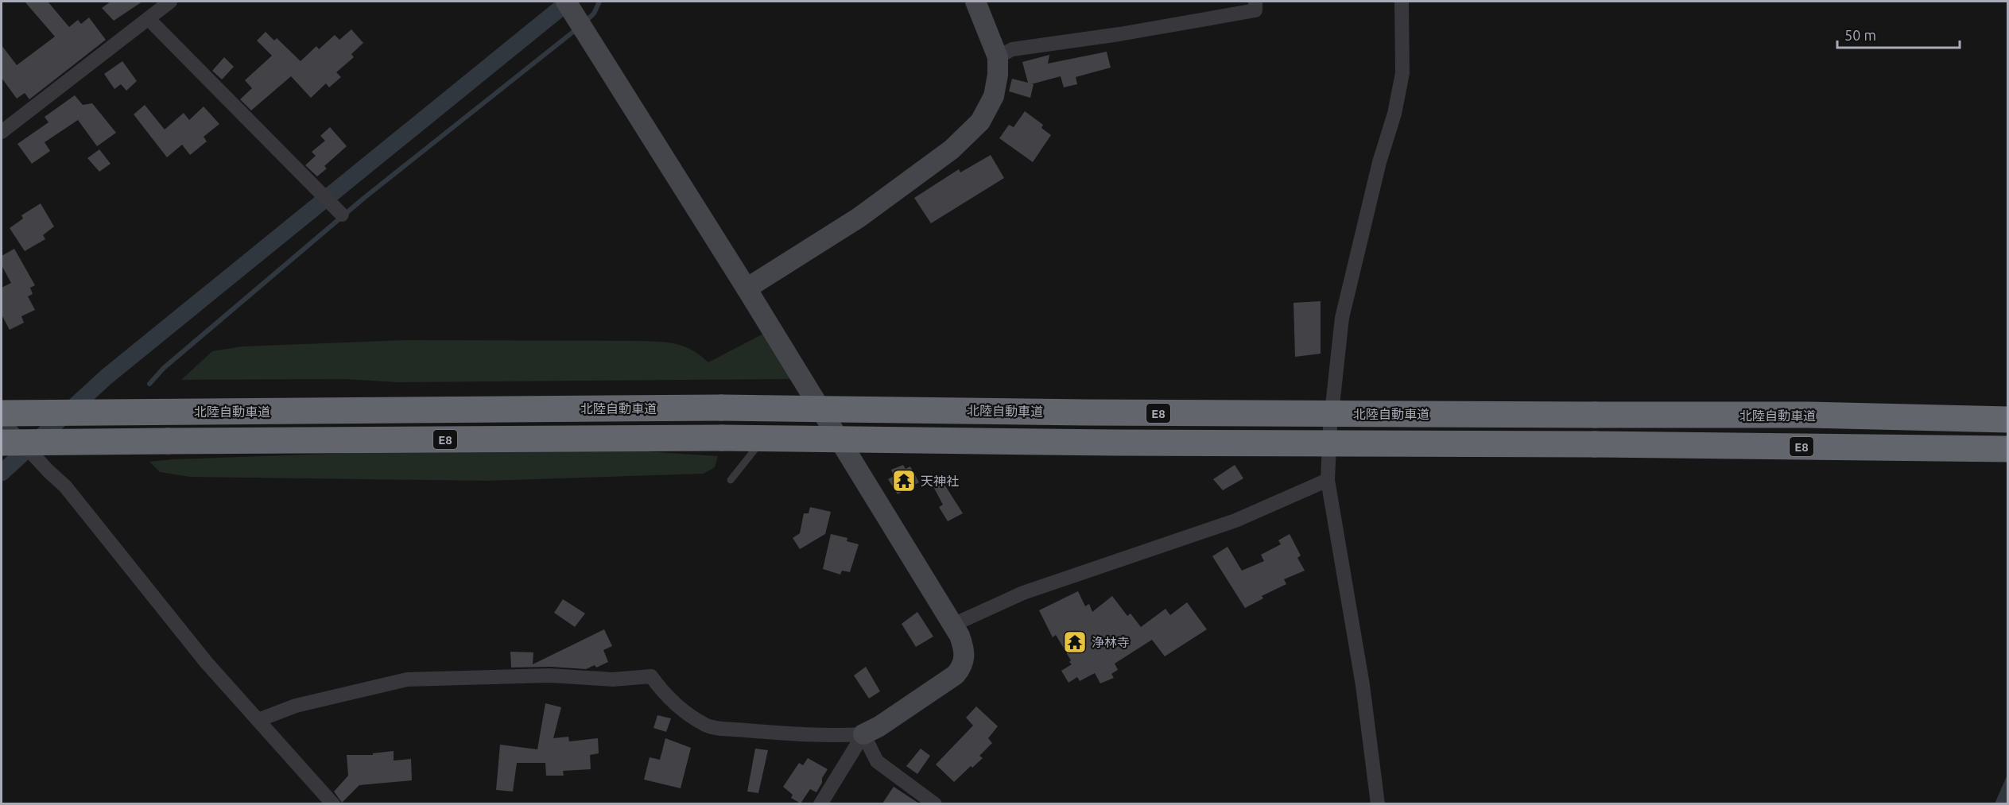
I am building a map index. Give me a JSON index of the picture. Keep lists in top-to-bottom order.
{
  "streets": {
    "highway": ["北陸自動車道", "E8"]
  },
  "places": {
    "temple": ["天神社", "浄林寺"]
  },
  "scale_bar": "50 m"
}
